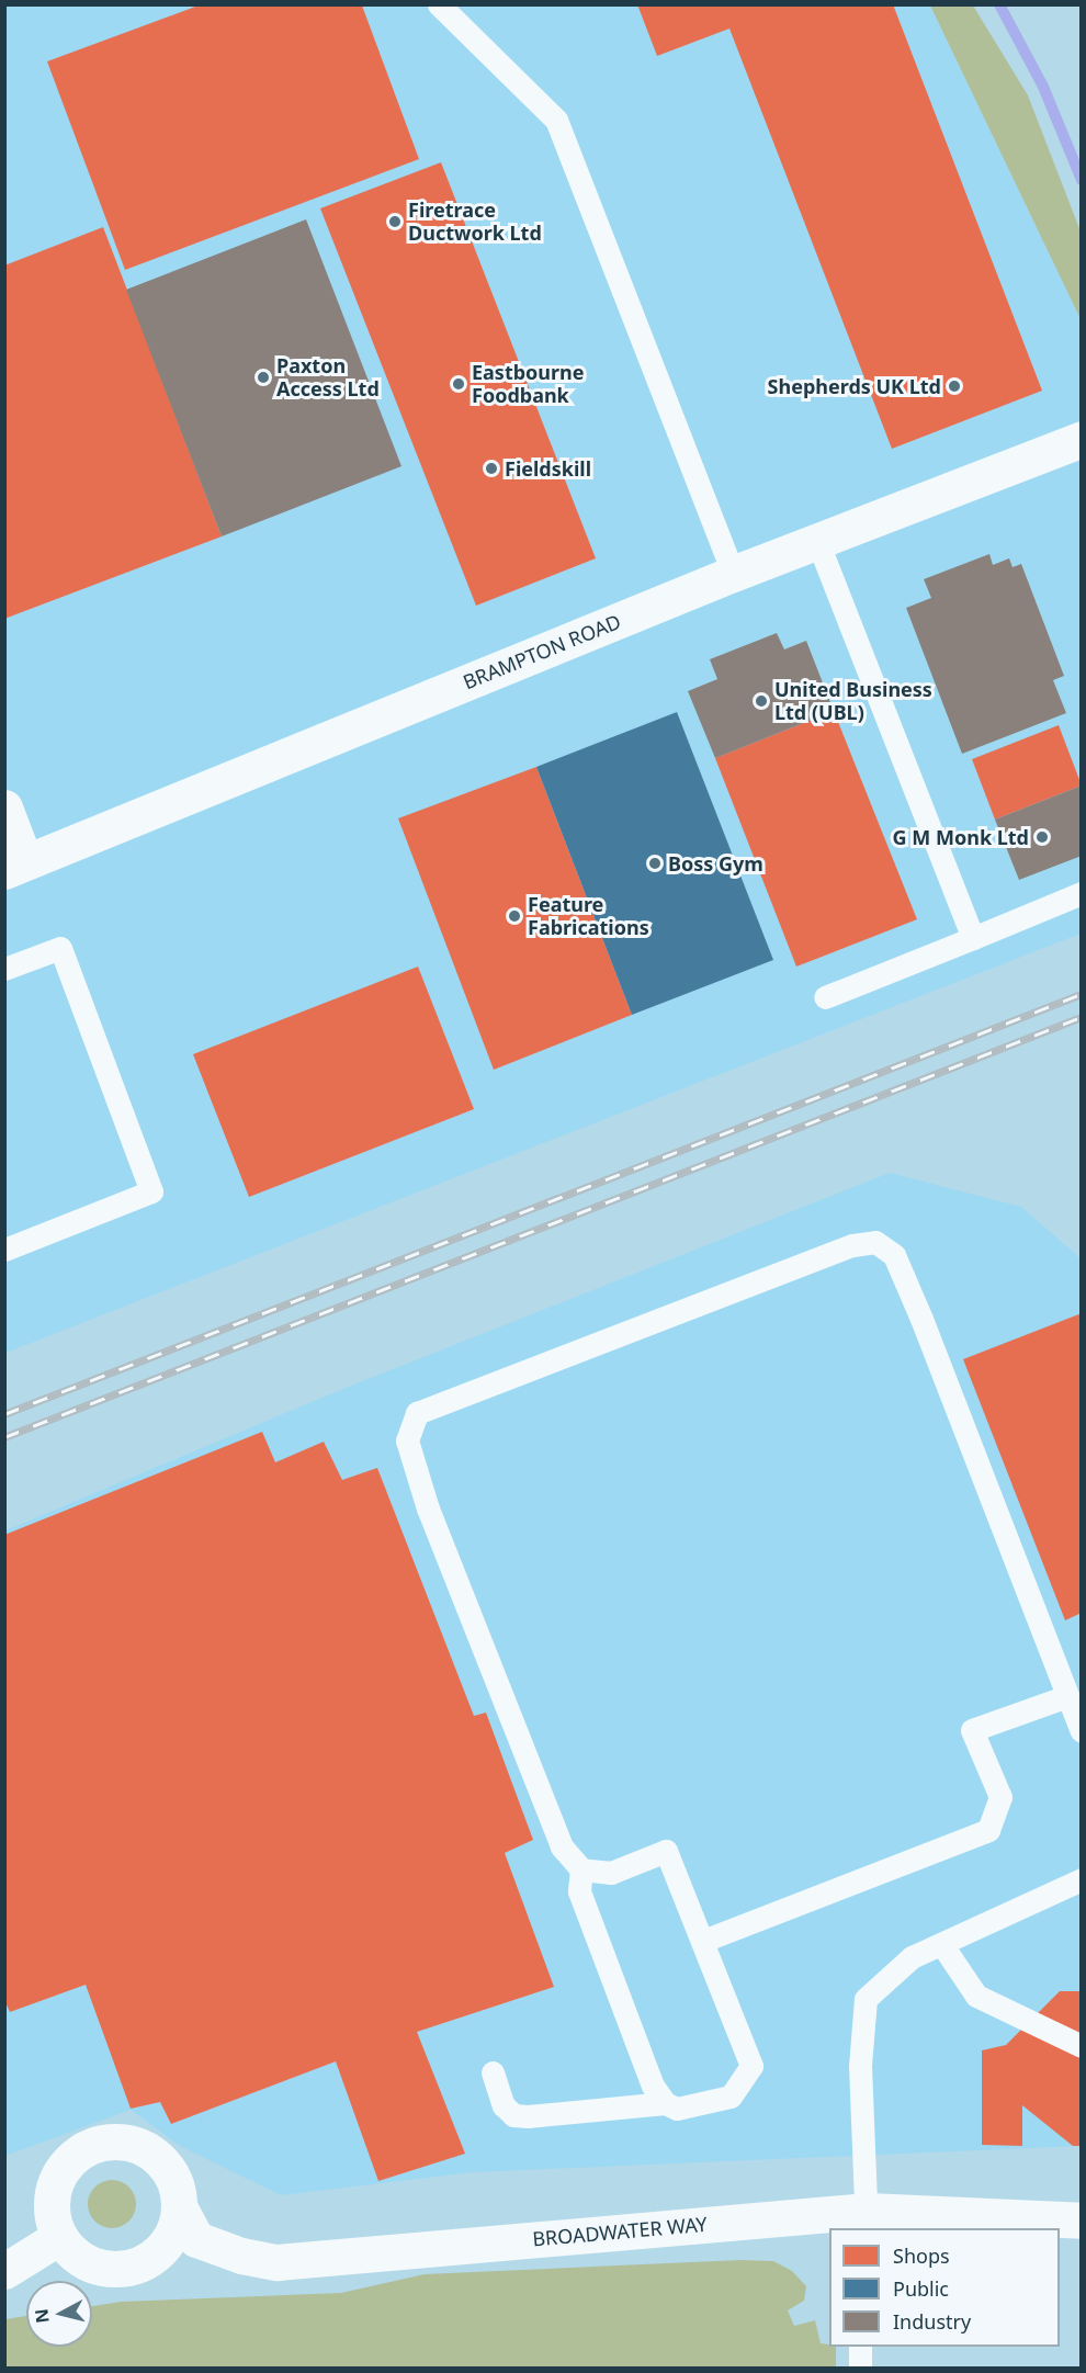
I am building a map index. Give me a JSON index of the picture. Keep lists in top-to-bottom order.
{
  "streets": {
    "street": ["BRAMPTON ROAD", "BROADWATER WAY"]
  },
  "places": [
    "Firetrace Ductwork Ltd",
    "Paxton Access Ltd",
    "Eastbourne Foodbank",
    "Shepherds UK Ltd",
    "Fieldskill",
    "United Business Ltd (UBL)",
    "G M Monk Ltd",
    "Boss Gym",
    "Feature Fabrications"
  ],
  "legend": ["Shops", "Public", "Industry"],
  "north": "left"
}
